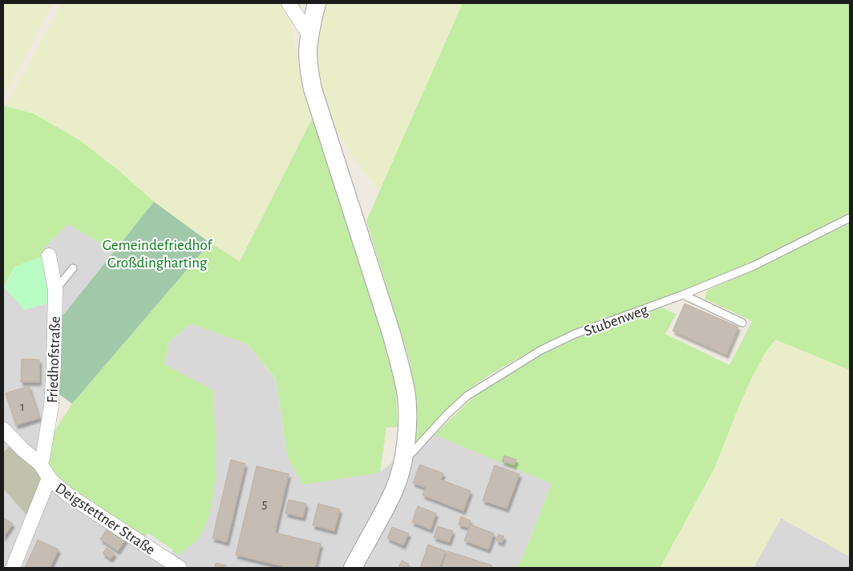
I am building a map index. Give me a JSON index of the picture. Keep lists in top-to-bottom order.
{
  "streets": {
    "street": ["Friedhofstraße", "Deigstettner Straße"],
    "lane": ["Stubenweg"]
  },
  "crossings": [
    ["Friedhofstraße", "Deigstettner Straße"]
  ],
  "parks": ["Gemeindefriedhof Großdingharting"],
  "house_numbers": ["1", "5"]
}
